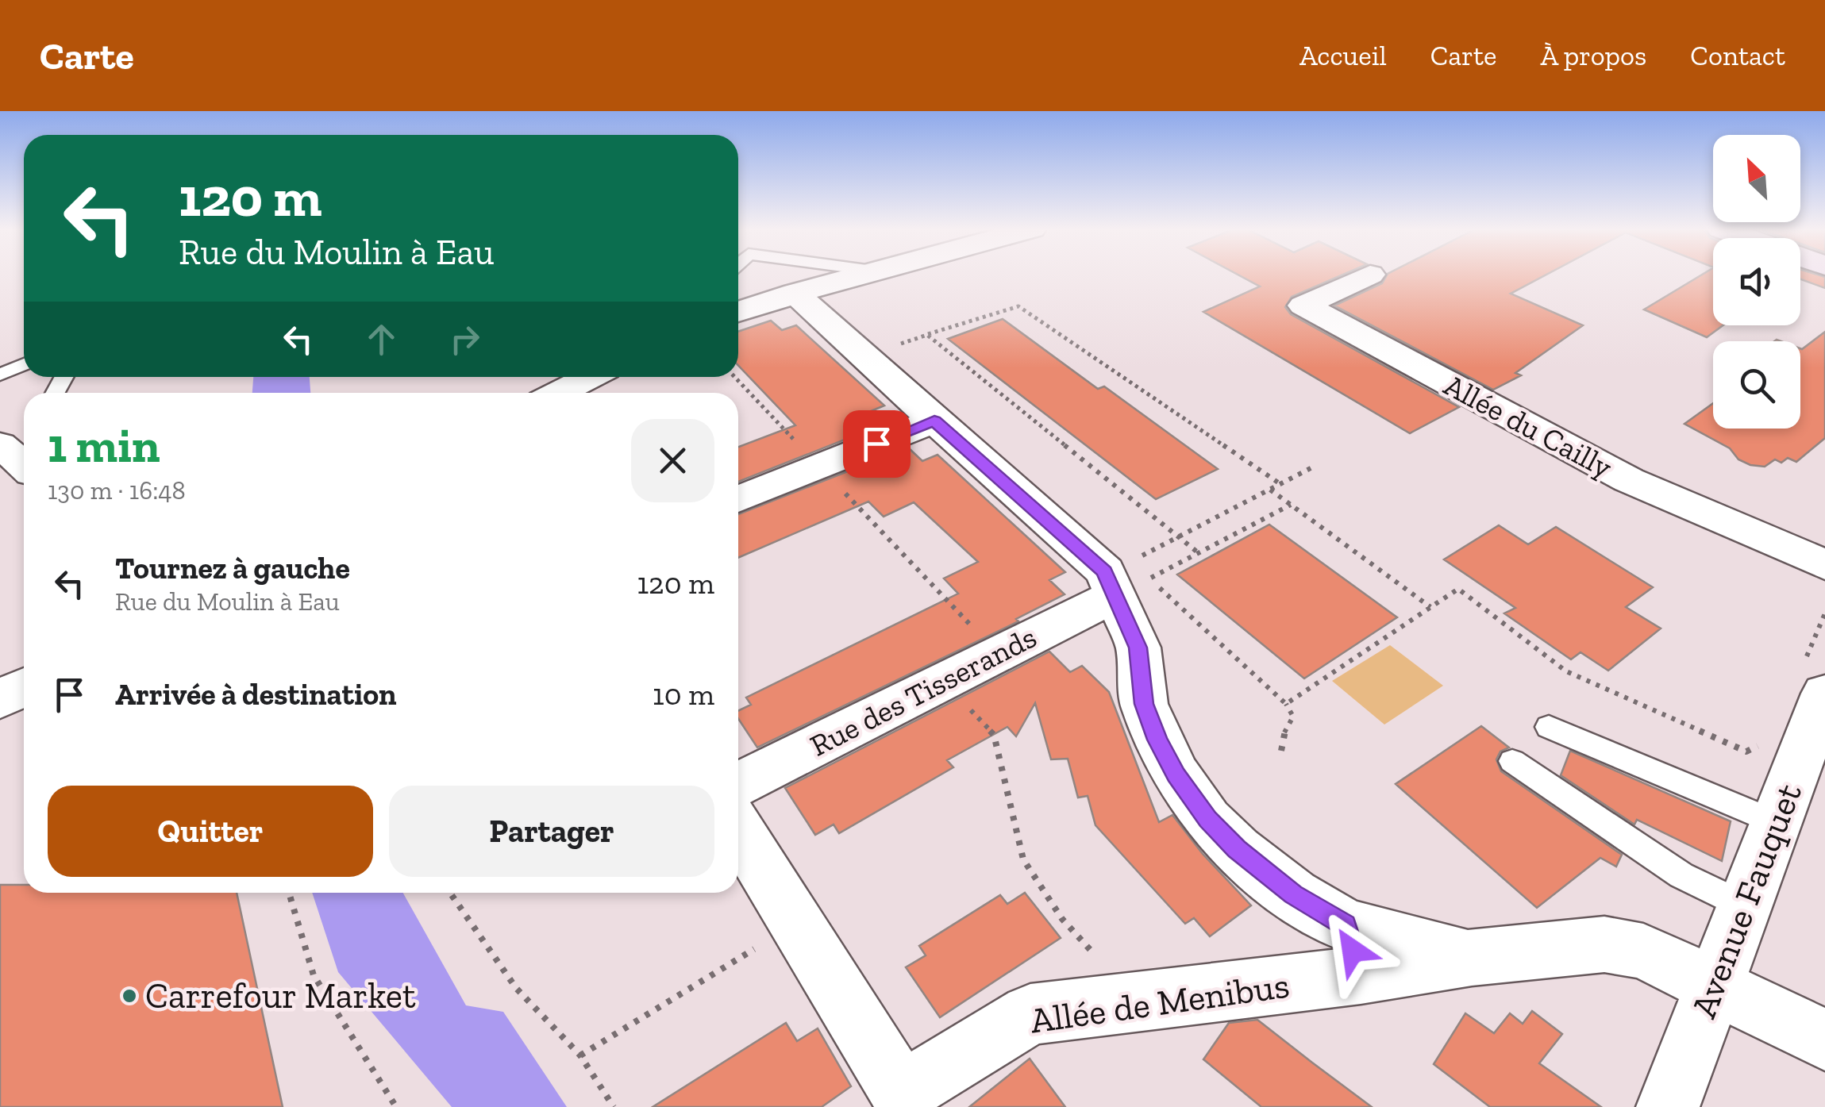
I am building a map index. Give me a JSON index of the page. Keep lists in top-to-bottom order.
{
  "streets": {
    "street": [
      "Allée du Cailly",
      "Rue des Tisserands",
      "Avenue Fauquet",
      "Allée de Menibus"
    ]
  },
  "crossings": [
    ["Avenue Fauquet", "Allée de Menibus"]
  ],
  "places": ["Carrefour Market"],
  "north": "top left",
  "page": {
    "header": "Carte",
    "nav": [
      "Accueil",
      "Carte",
      "À propos",
      "Contact"
    ],
    "turn": ["120 m", "Rue du Moulin à Eau"],
    "heading": ["1 min", "130 m · 16:48"],
    "list": [
      {
        "name": "Tournez à gauche",
        "note": "Rue du Moulin à Eau",
        "value": "120 m"
      },
      {
        "name": "Arrivée à destination",
        "value": "10 m"
      }
    ],
    "buttons": ["Quitter", "Partager"]
  }
}
